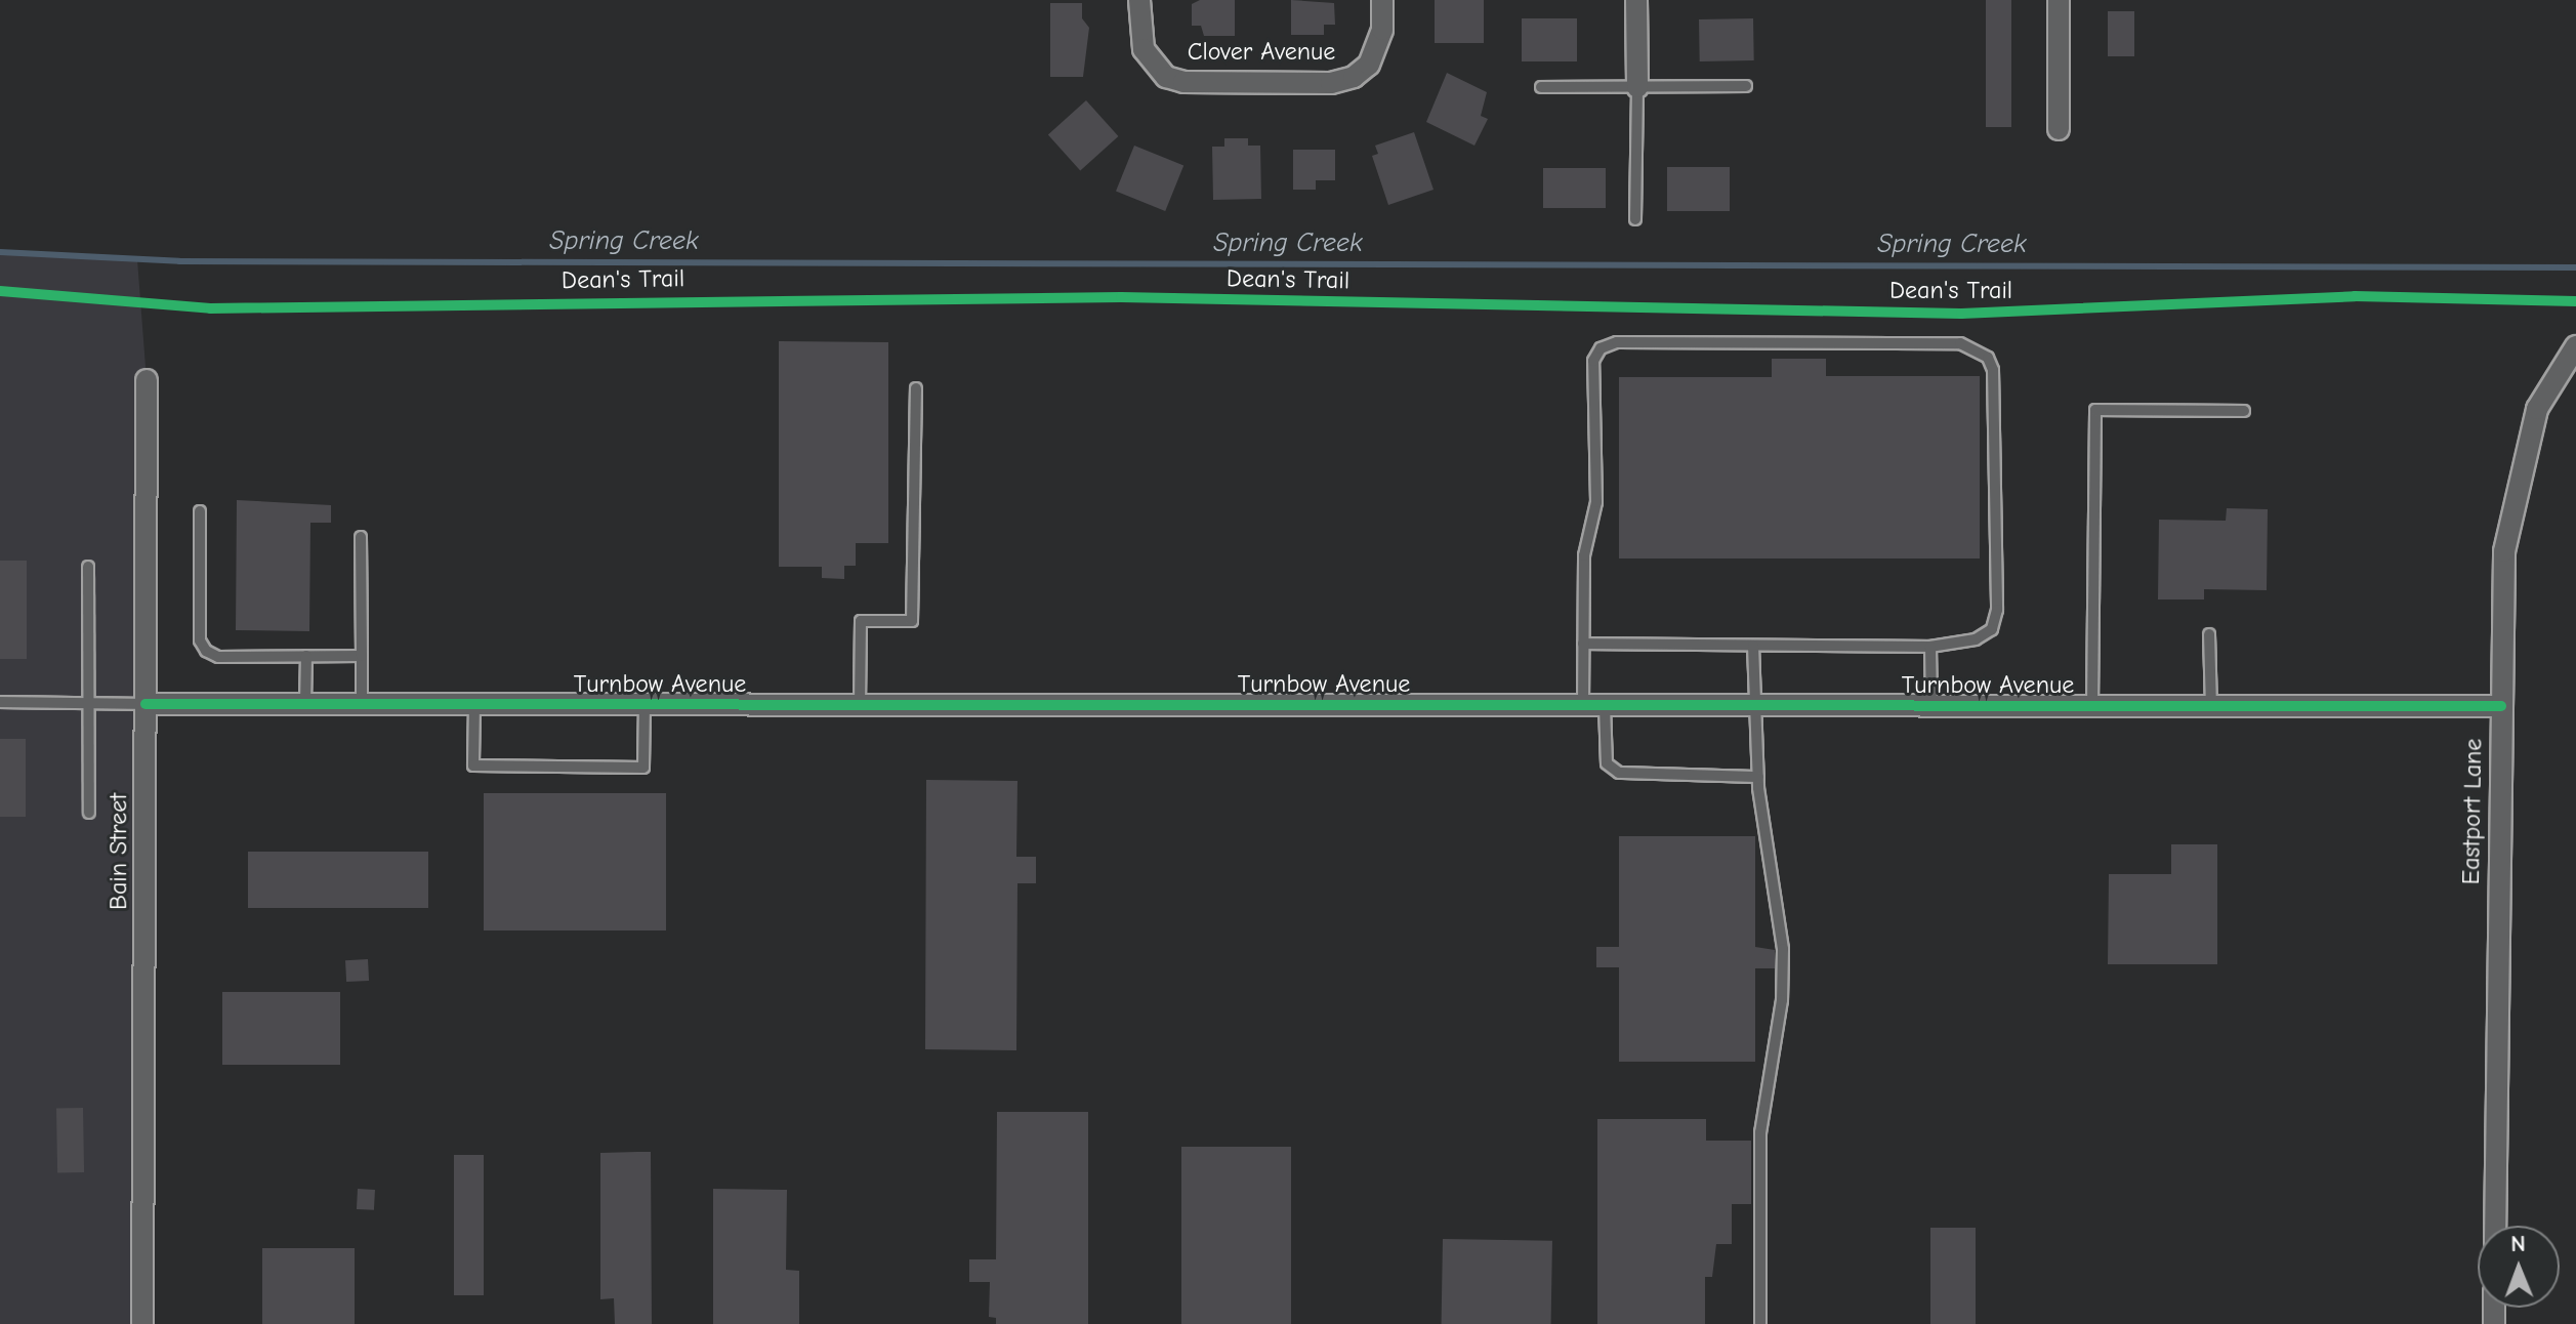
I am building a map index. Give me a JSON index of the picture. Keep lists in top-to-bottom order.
{
  "streets": {
    "street": [
      "Clover Avenue",
      "Turnbow Avenue",
      "Eastport Lane",
      "Bain Street"
    ],
    "cycle path": ["Dean's Trail"]
  },
  "crossings": [
    ["Turnbow Avenue", "Eastport Lane"],
    ["Turnbow Avenue", "Bain Street"]
  ],
  "water": ["Spring Creek"],
  "north": "top"
}
